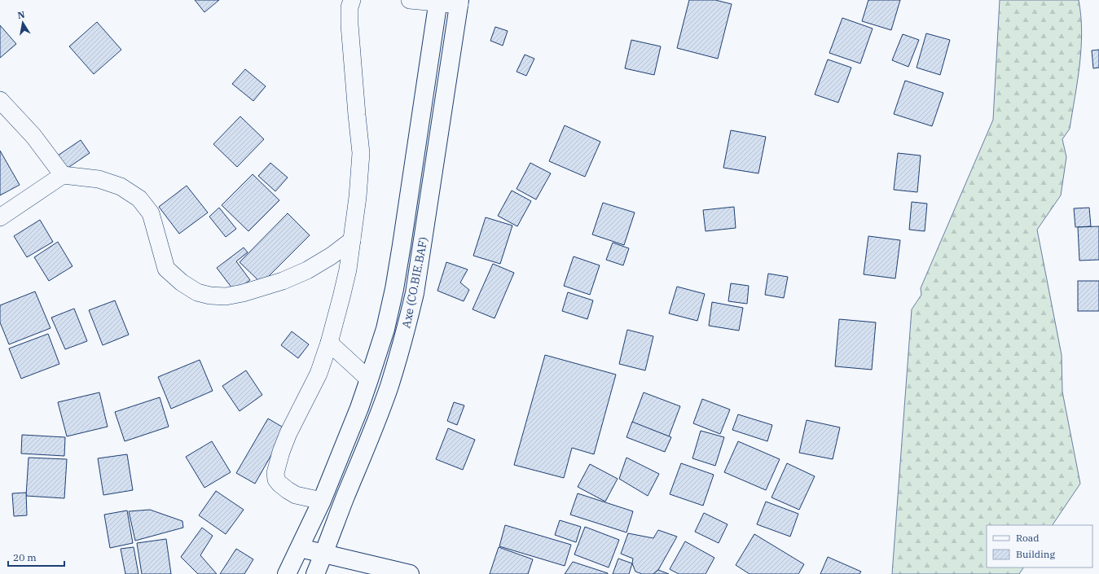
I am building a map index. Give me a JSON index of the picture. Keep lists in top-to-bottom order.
{
  "streets": {
    "main road": ["Axe (CO.BIE.BAF)"]
  },
  "legend": ["Road", "Building"],
  "scale_bar": "20 m",
  "north": "top"
}
